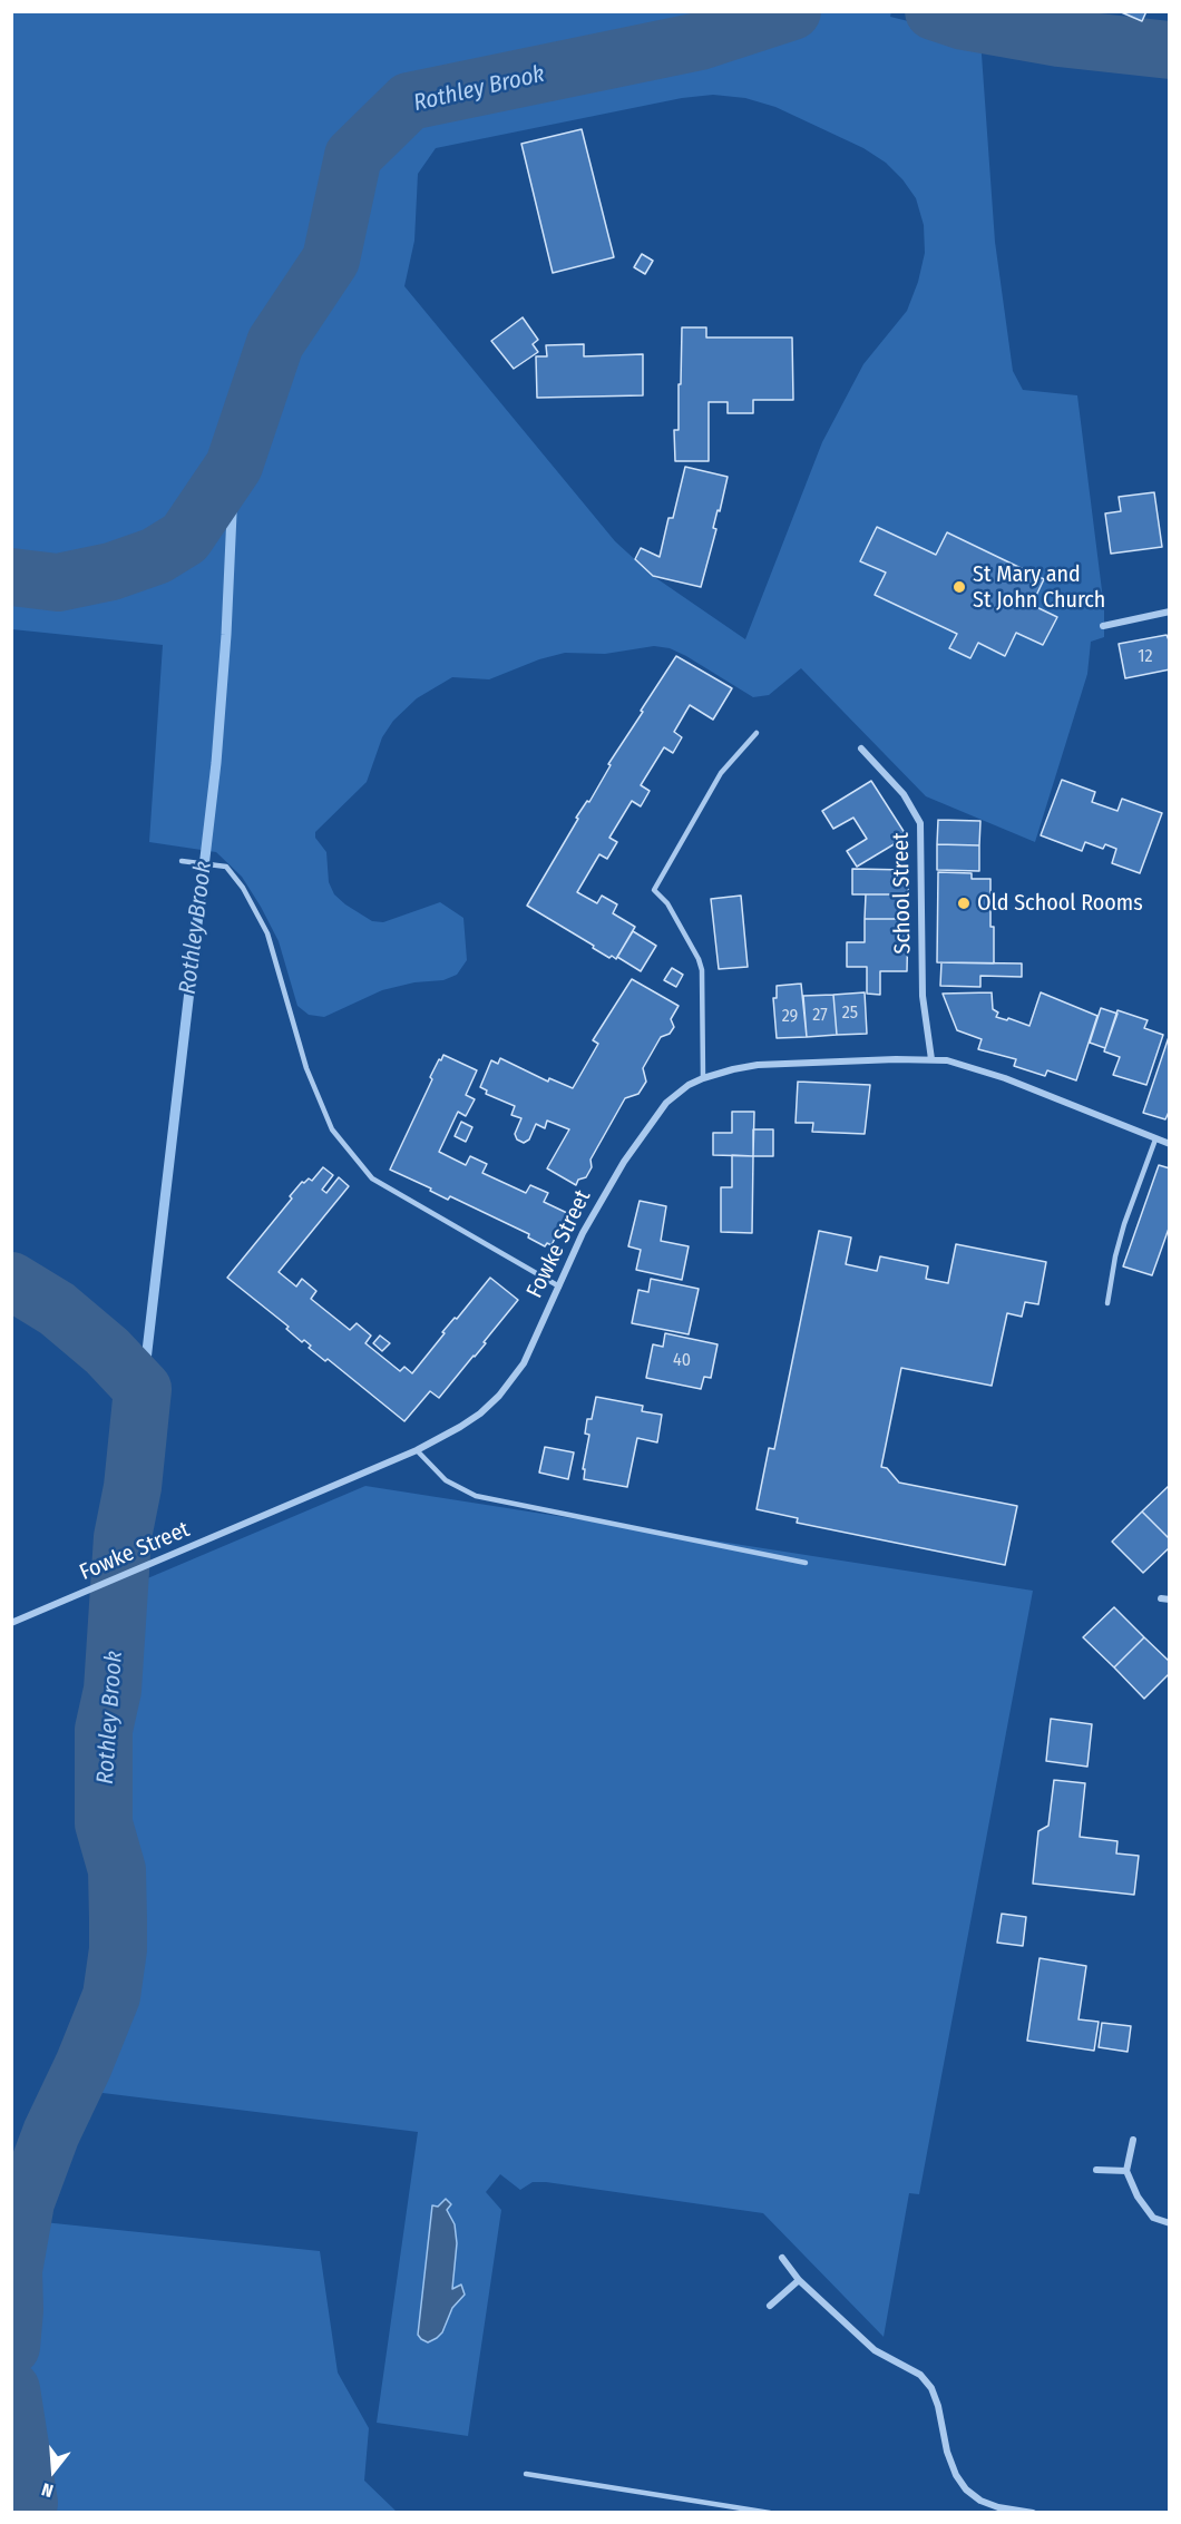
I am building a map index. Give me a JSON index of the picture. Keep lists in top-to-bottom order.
{
  "streets": {
    "street": ["School Street", "Fowke Street"]
  },
  "crossings": [
    ["School Street", "Fowke Street"]
  ],
  "water": ["Rothley Brook"],
  "places": ["St Mary and St John Church", "Old School Rooms"],
  "house_numbers": [
    "12",
    "25",
    "27",
    "29",
    "40"
  ],
  "north": "bottom"
}
